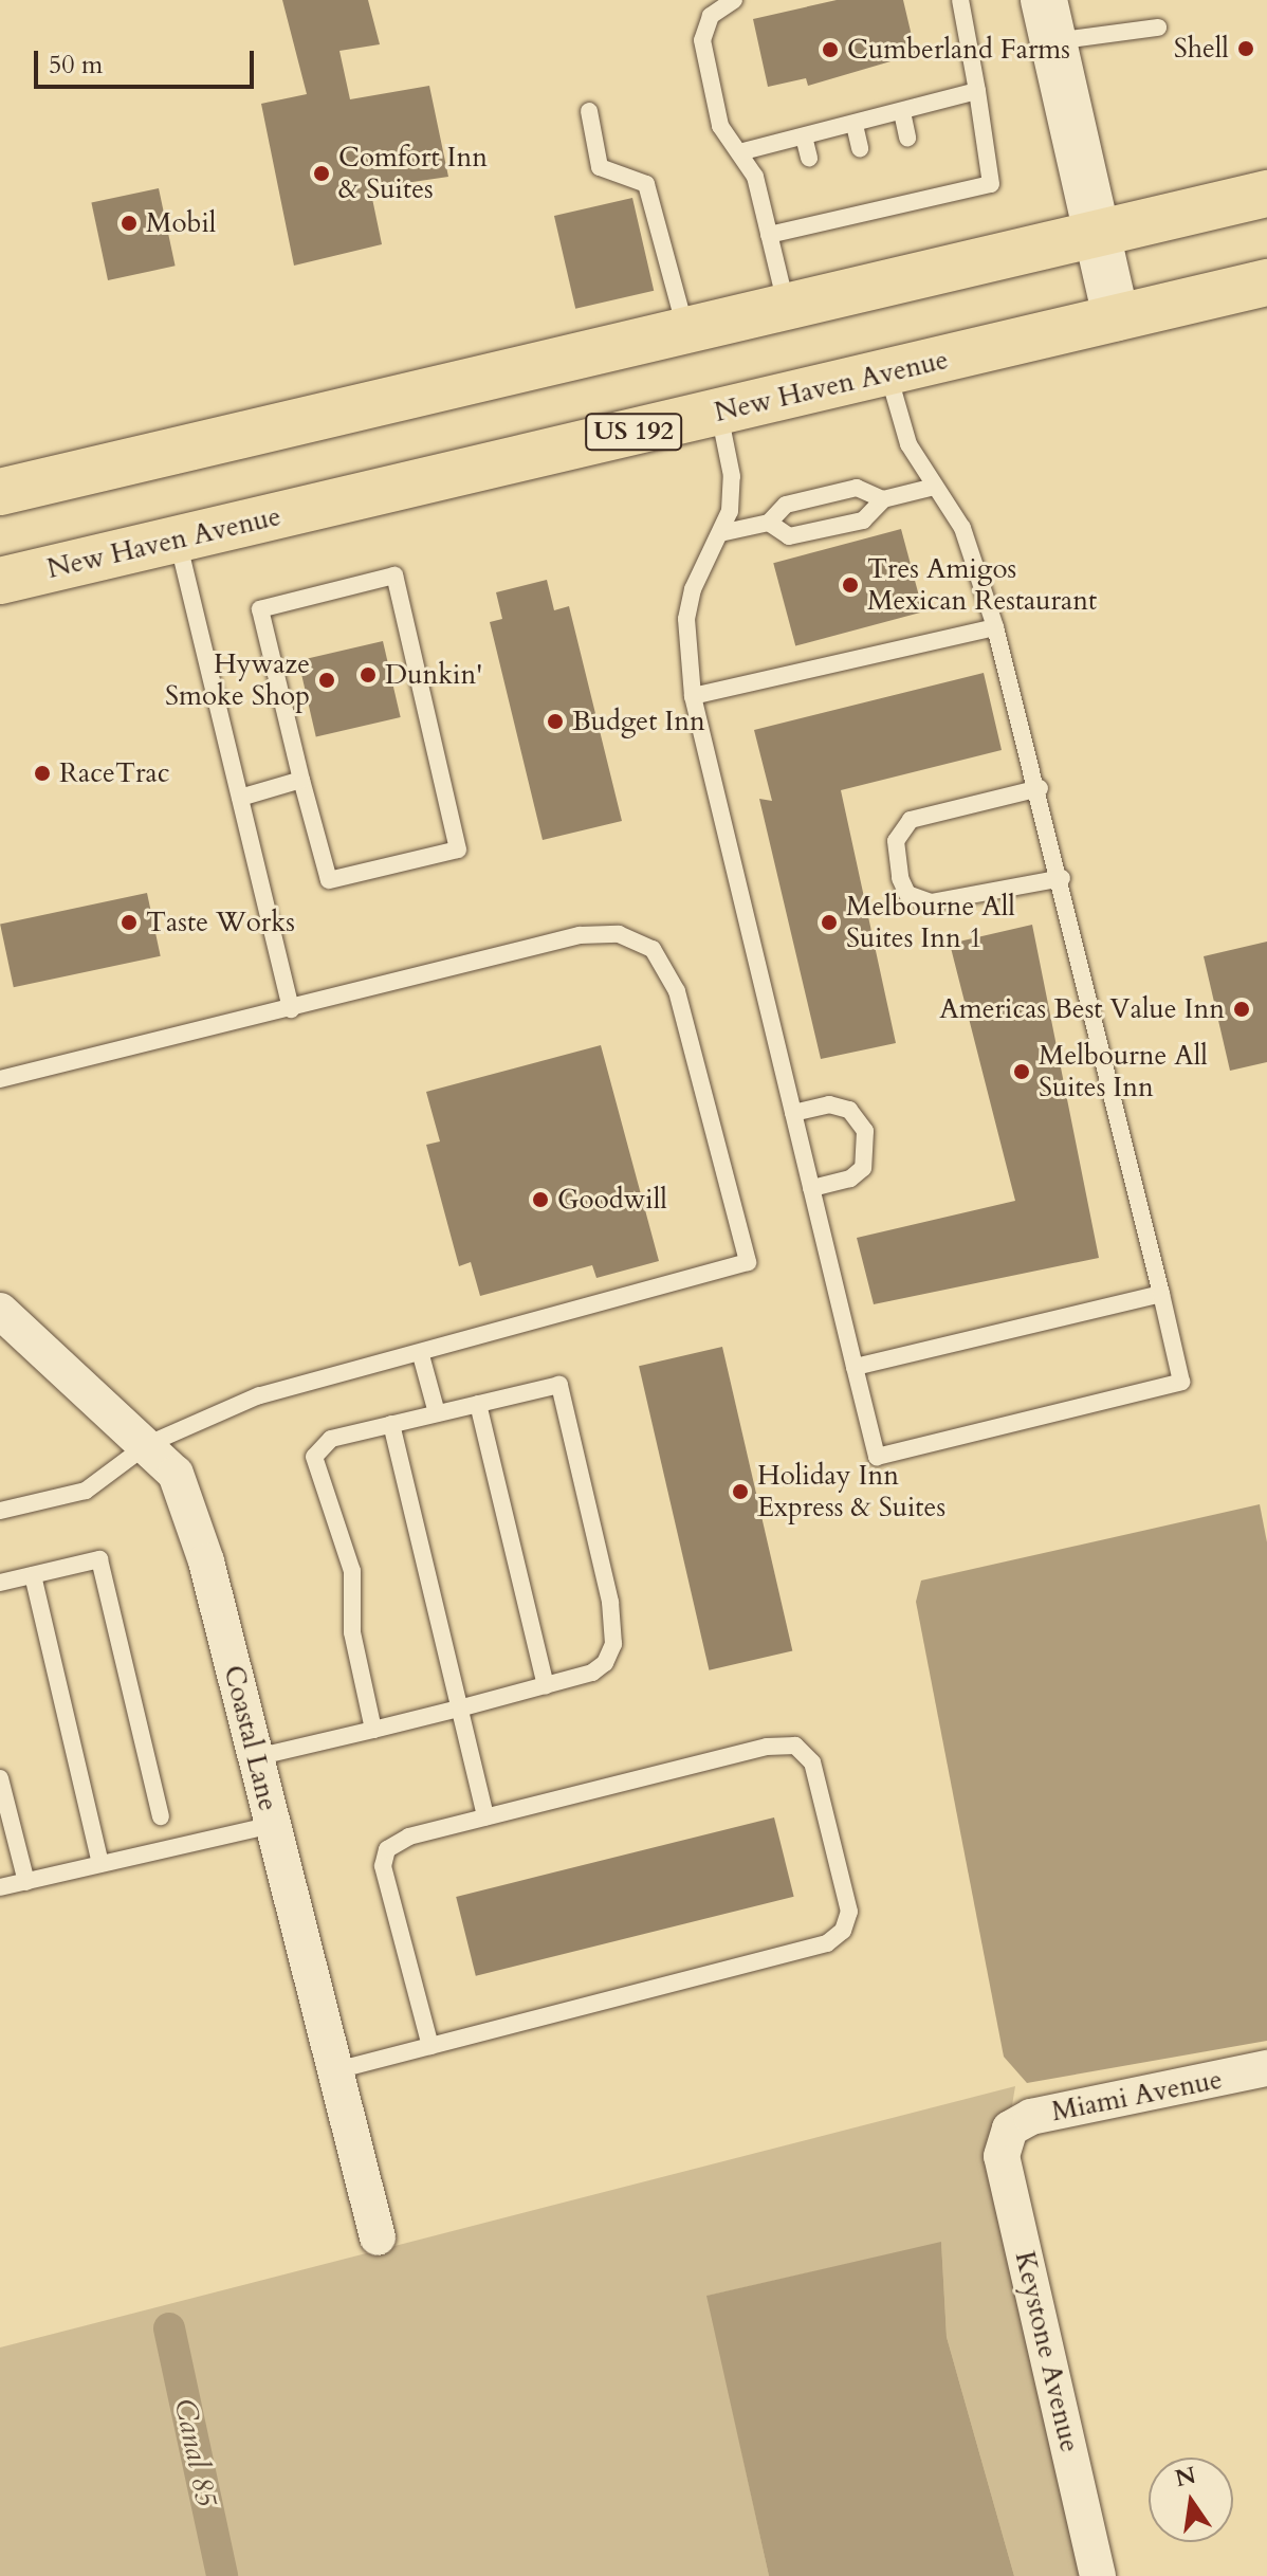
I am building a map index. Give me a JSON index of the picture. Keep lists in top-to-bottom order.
{
  "streets": {
    "main road": ["New Haven Avenue", "US 192"],
    "street": ["Coastal Lane", "Miami Avenue", "Keystone Avenue"]
  },
  "crossings": [
    ["Miami Avenue", "Keystone Avenue"]
  ],
  "water": ["Canal 85"],
  "places": [
    "Shell",
    "Cumberland Farms",
    "Comfort Inn & Suites",
    "Mobil",
    "Tres Amigos Mexican Restaurant",
    "Dunkin'",
    "Hywaze Smoke Shop",
    "Budget Inn",
    "RaceTrac",
    "Taste Works",
    "Melbourne All Suites Inn 1",
    "Americas Best Value Inn",
    "Melbourne All Suites Inn",
    "Goodwill",
    "Holiday Inn Express & Suites"
  ],
  "scale_bar": "50 m",
  "north": "top"
}
